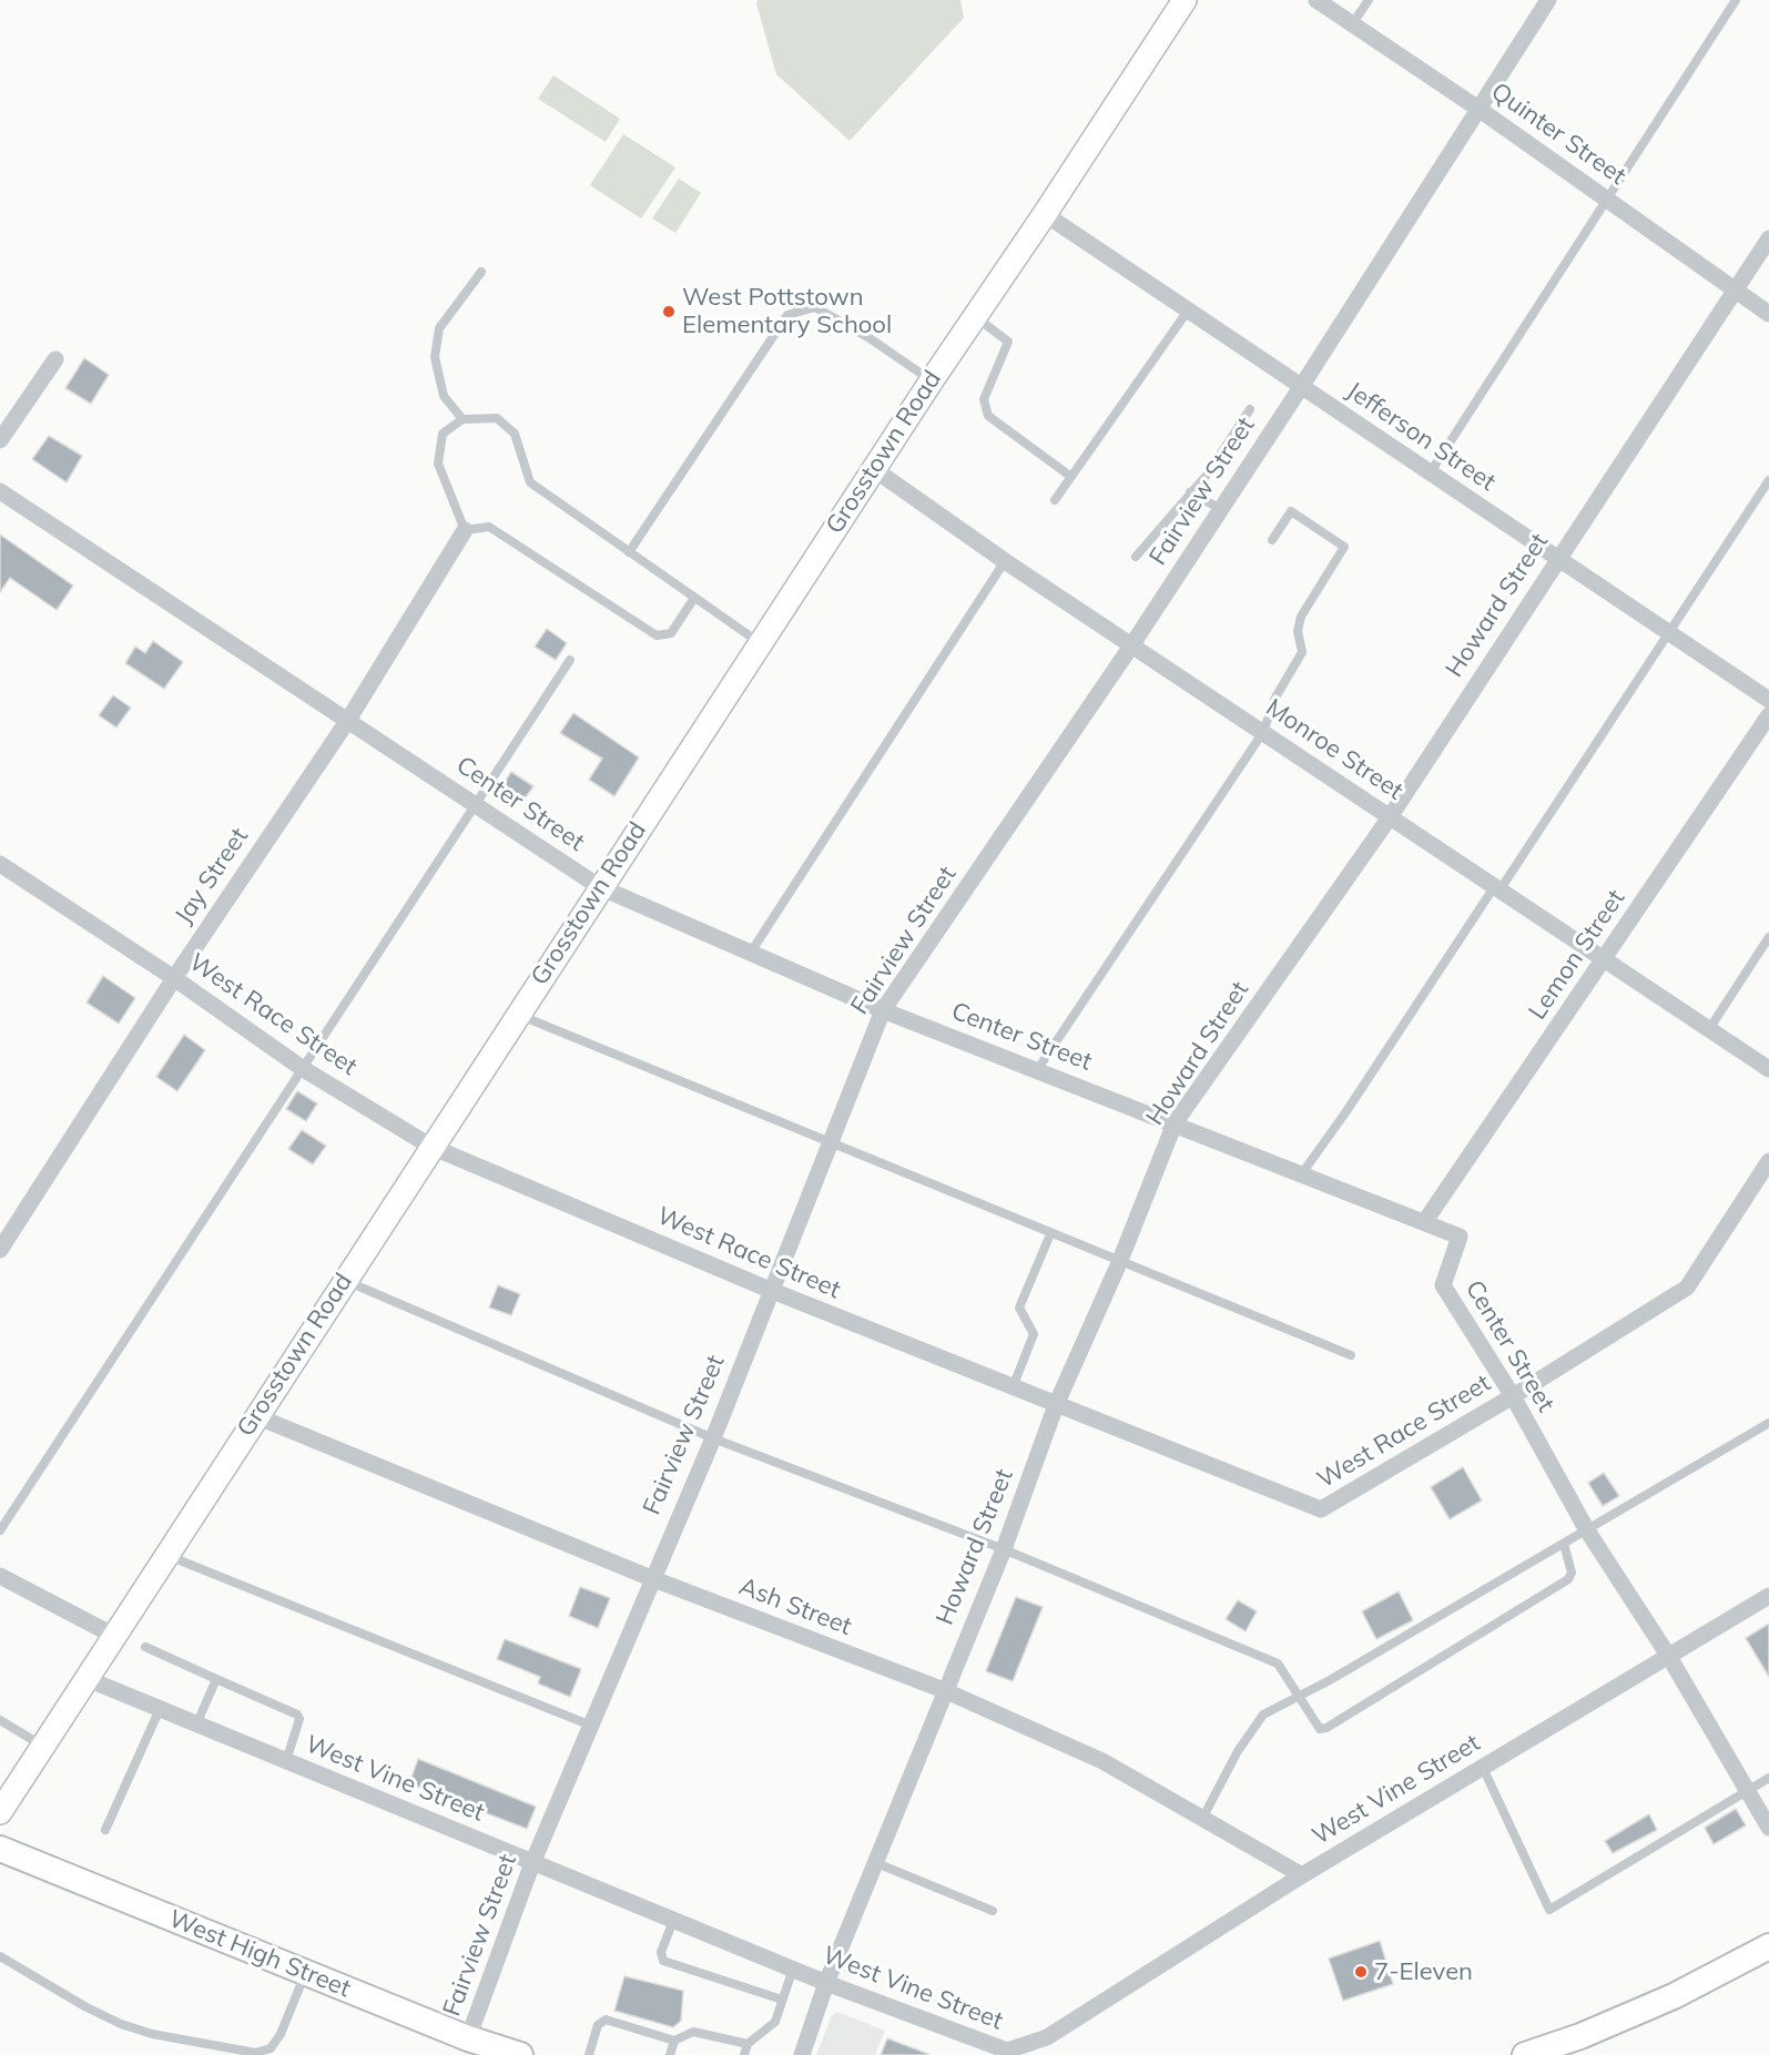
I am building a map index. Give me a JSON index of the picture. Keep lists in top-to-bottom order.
{
  "streets": {
    "main road": ["West High Street"],
    "street": [
      "Quinter Street",
      "Jefferson Street",
      "Grosstown Road",
      "Fairview Street",
      "Howard Street",
      "Monroe Street",
      "Center Street",
      "Jay Street",
      "Lemon Street",
      "West Race Street",
      "Ash Street",
      "West Vine Street"
    ]
  },
  "crossings": [
    ["Quinter Street", "Fairview Street"],
    ["Quinter Street", "Howard Street"],
    ["Jefferson Street", "Grosstown Road"],
    ["Jefferson Street", "Fairview Street"],
    ["Jefferson Street", "Howard Street"],
    ["Grosstown Road", "Monroe Street"],
    ["Grosstown Road", "Center Street"],
    ["Grosstown Road", "West Race Street"],
    ["Grosstown Road", "Ash Street"],
    ["Grosstown Road", "West Vine Street"],
    ["Fairview Street", "Monroe Street"],
    ["Fairview Street", "Center Street"],
    ["Fairview Street", "West Race Street"],
    ["Fairview Street", "Ash Street"],
    ["Fairview Street", "West Vine Street"],
    ["Fairview Street", "West High Street"],
    ["Howard Street", "Monroe Street"],
    ["Howard Street", "Center Street"],
    ["Howard Street", "West Race Street"],
    ["Howard Street", "Ash Street"],
    ["Howard Street", "West Vine Street"],
    ["Monroe Street", "Lemon Street"],
    ["Center Street", "Jay Street"],
    ["Center Street", "Lemon Street"],
    ["Center Street", "West Race Street"],
    ["Center Street", "West Vine Street"],
    ["Jay Street", "West Race Street"],
    ["Ash Street", "West Vine Street"]
  ],
  "places": ["West Pottstown Elementary School", "7-Eleven"]
}
